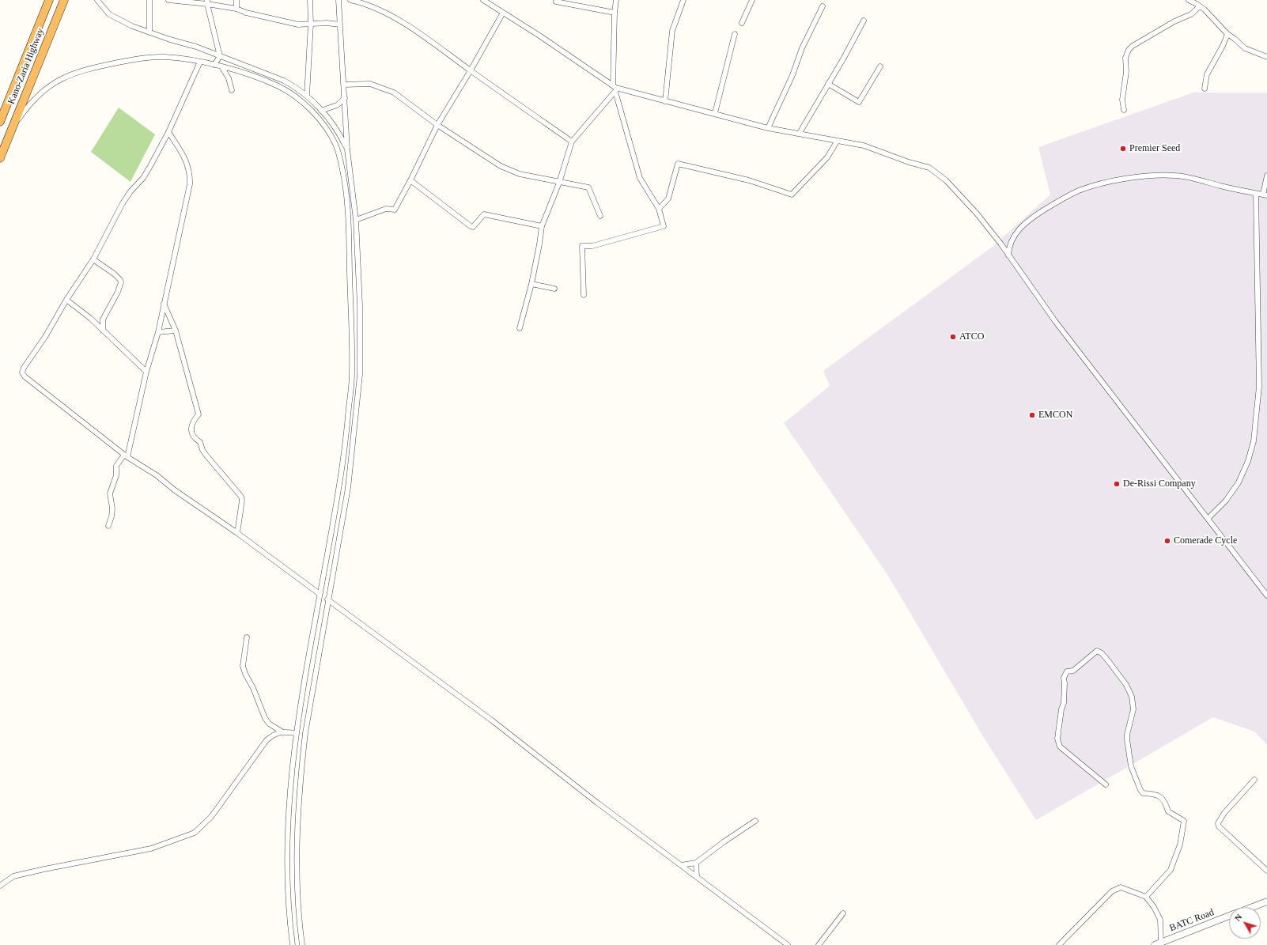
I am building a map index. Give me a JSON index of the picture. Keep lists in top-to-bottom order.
{
  "streets": {
    "highway": ["Kano-Zaria Highway"],
    "street": ["BATC Road"]
  },
  "places": [
    "Premier Seed",
    "ATCO",
    "EMCON",
    "De-Rissi Company",
    "Comerade Cycle"
  ],
  "north": "top left"
}
